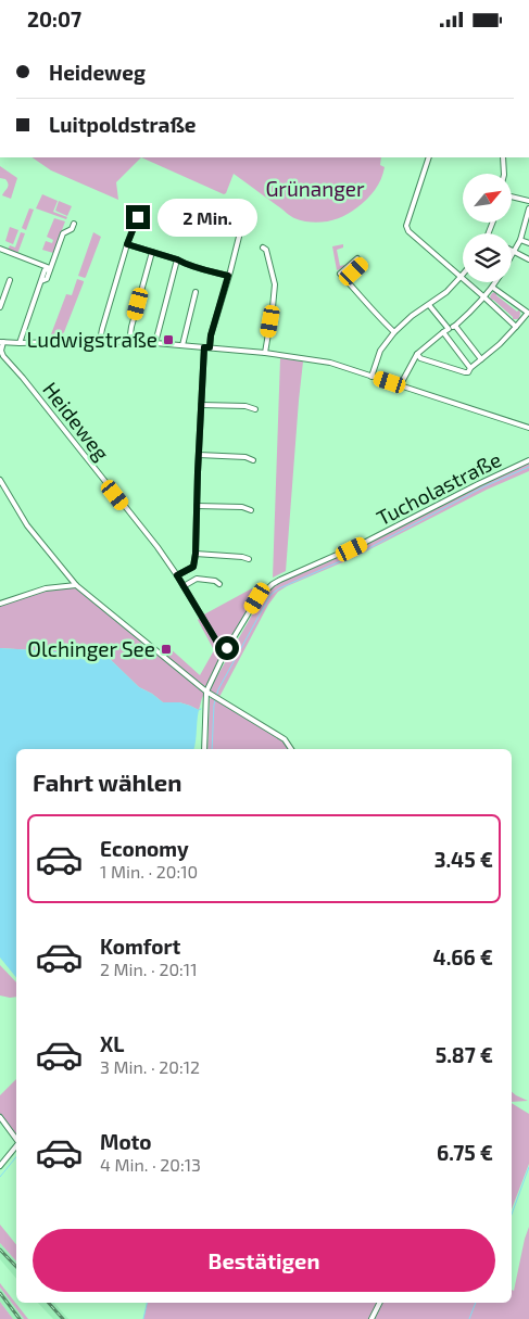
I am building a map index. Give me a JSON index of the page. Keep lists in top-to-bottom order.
{
  "streets": {
    "street": ["Heideweg", "Tucholastraße"]
  },
  "crossings": [
    ["Heideweg", "Tucholastraße"]
  ],
  "parks": ["Grünanger"],
  "places": {
    "transit": ["Ludwigstraße", "Olchinger See"]
  },
  "north": "top right",
  "page": {
    "status": "20:07",
    "banner": ["Heideweg", "Luitpoldstraße"],
    "bubble": "2 Min.",
    "heading": "Fahrt wählen",
    "list": [
      {
        "name": "Economy",
        "note": "1 Min. · 20:10",
        "value": "3.45 €"
      },
      {
        "name": "Komfort",
        "note": "2 Min. · 20:11",
        "value": "4.66 €"
      },
      {
        "name": "XL",
        "note": "3 Min. · 20:12",
        "value": "5.87 €"
      },
      {
        "name": "Moto",
        "note": "4 Min. · 20:13",
        "value": "6.75 €"
      }
    ],
    "buttons": "Bestätigen"
  }
}
